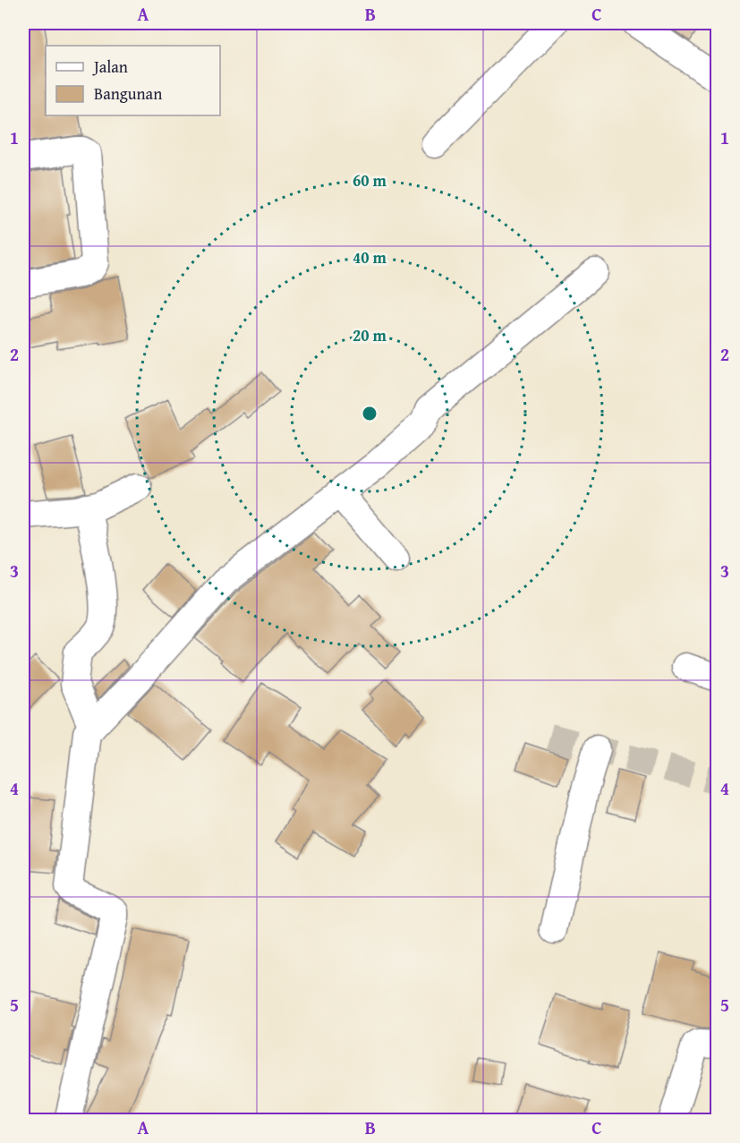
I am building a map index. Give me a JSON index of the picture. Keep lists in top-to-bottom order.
{
  "legend": ["Jalan", "Bangunan"],
  "grid": {
    "columns": ["A", "B", "C"],
    "rows": [
      "1",
      "2",
      "3",
      "4",
      "5"
    ]
  },
  "rings": ["60 m", "40 m", "20 m"]
}
